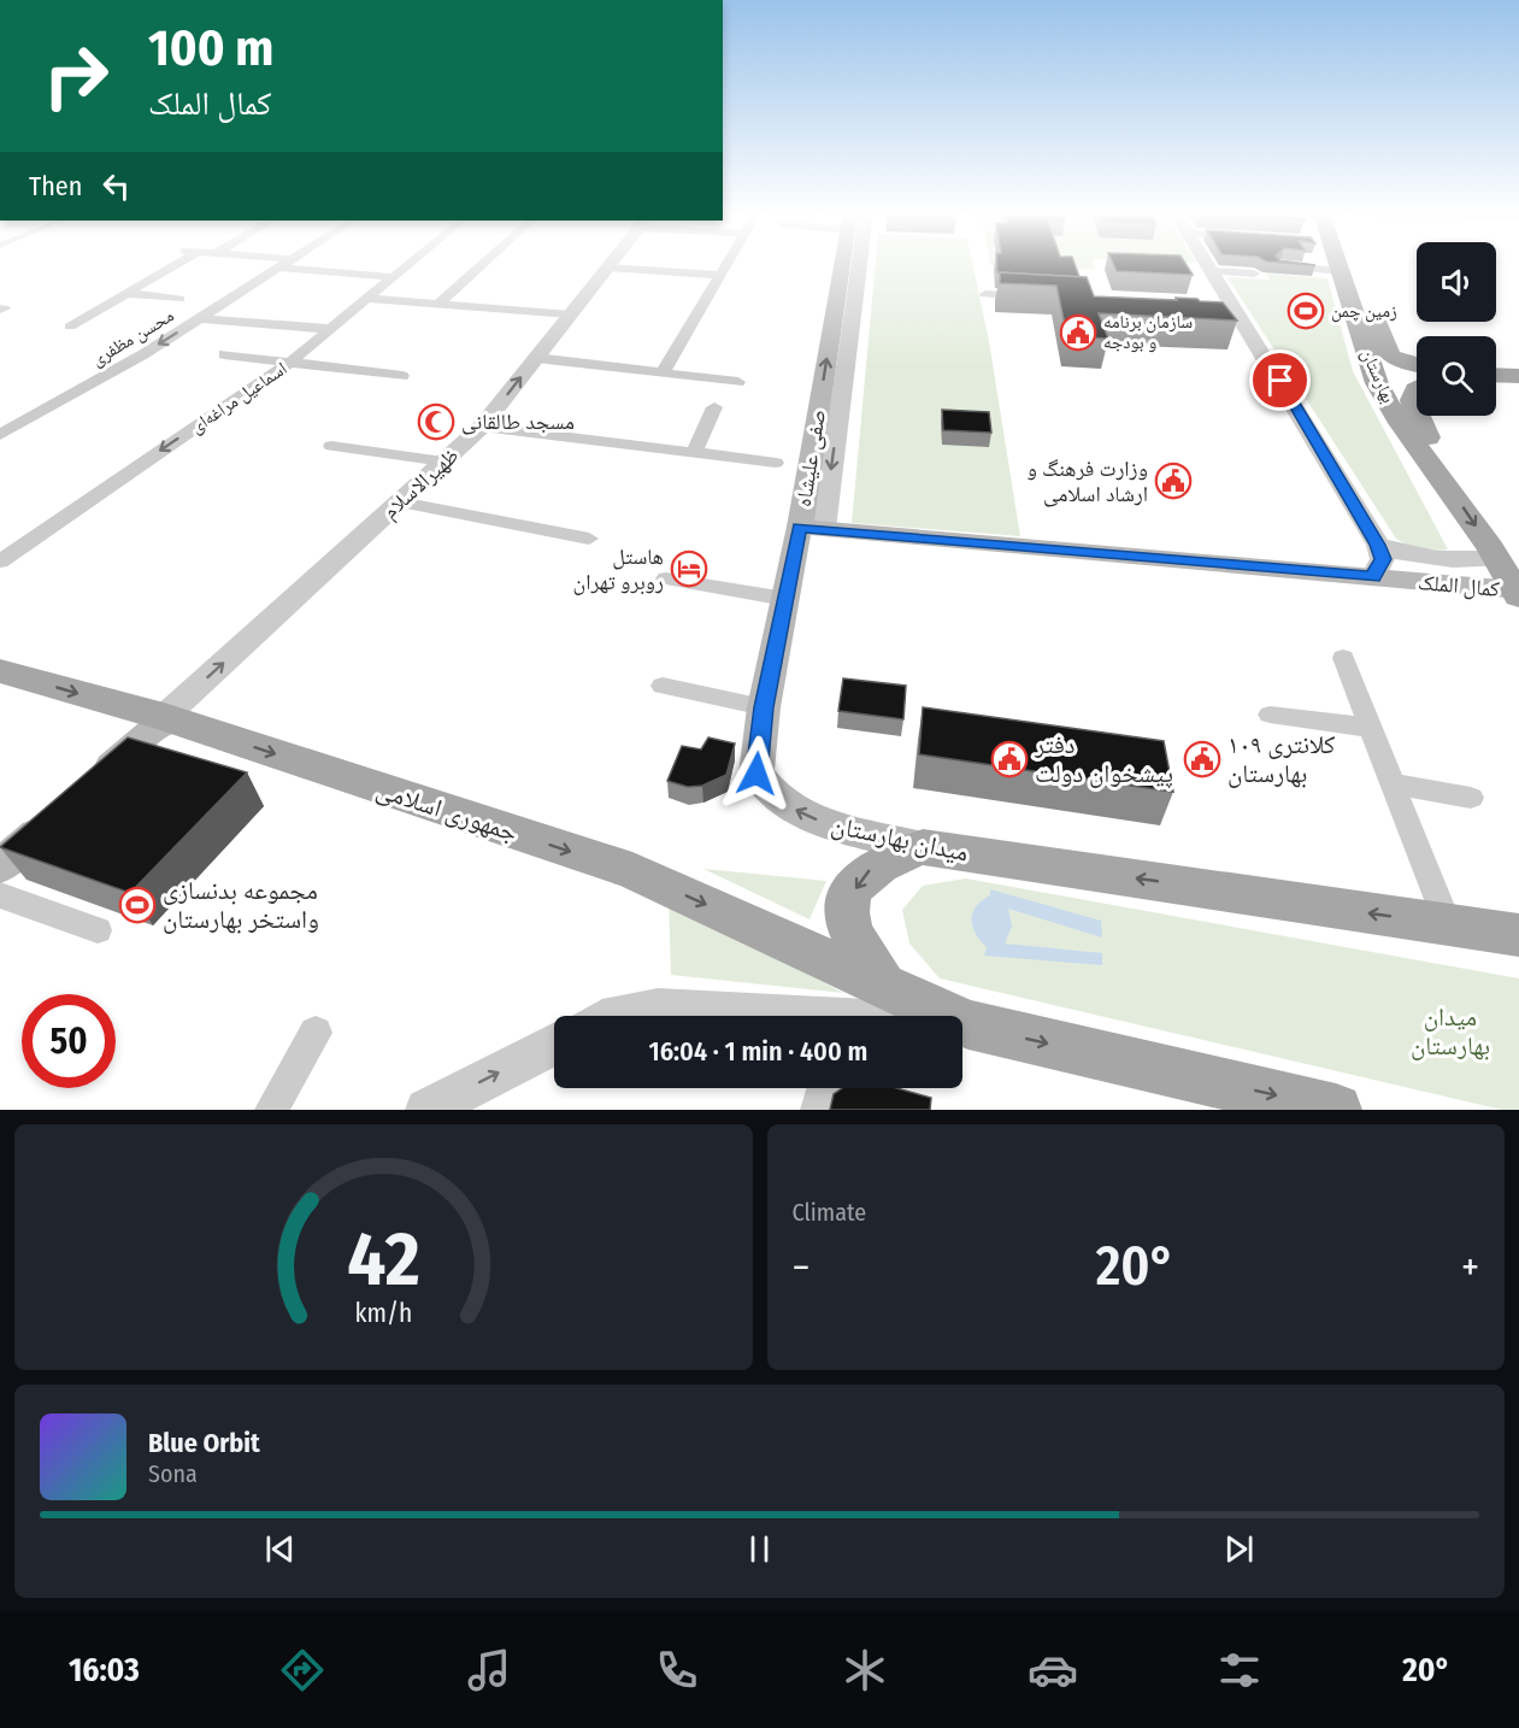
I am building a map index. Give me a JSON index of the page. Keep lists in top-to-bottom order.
{
  "streets": {
    "main road": [
      "بهارستان",
      "صفی علیشاه",
      "کمال الملک",
      "جمهوری اسلامی",
      "میدان بهارستان"
    ],
    "street": ["محسن مظفری", "اسماعیل مراغه‌ای", "ظهیرالاسلام"]
  },
  "crossings": [
    ["بهارستان", "کمال الملک"],
    ["صفی علیشاه", "کمال الملک"],
    ["صفی علیشاه", "میدان بهارستان"],
    ["ظهیرالاسلام", "جمهوری اسلامی"]
  ],
  "one_way": [
    "محسن مظفری",
    "اسماعیل مراغه‌ای",
    "ظهیرالاسلام",
    "جمهوری اسلامی"
  ],
  "parks": ["میدان بهارستان"],
  "places": {
    "sports": ["زمین چمن", "مجموعه بدنسازی واستخر بهارستان"],
    "public building": [
      "سازمان برنامه و بودجه",
      "وزارت فرهنگ و ارشاد اسلامی",
      "دفتر پیشخوان دولت",
      "کلانتری ۱۰۹ بهارستان"
    ],
    "mosque": ["مسجد طالقانی"],
    "hotel": ["هاستل روبرو تهران"]
  },
  "page": {
    "turn": ["100 m", "کمال الملک"],
    "then": "Then",
    "limit": "50",
    "trip": "16:04 · 1 min · 400 m",
    "tile": "Climate",
    "heat": ["−", "20°", "+"],
    "song": ["Blue Orbit", "Sona"],
    "tabs": ["16:03", "20°"],
    "gauge": ["42", "km/h"]
  }
}
